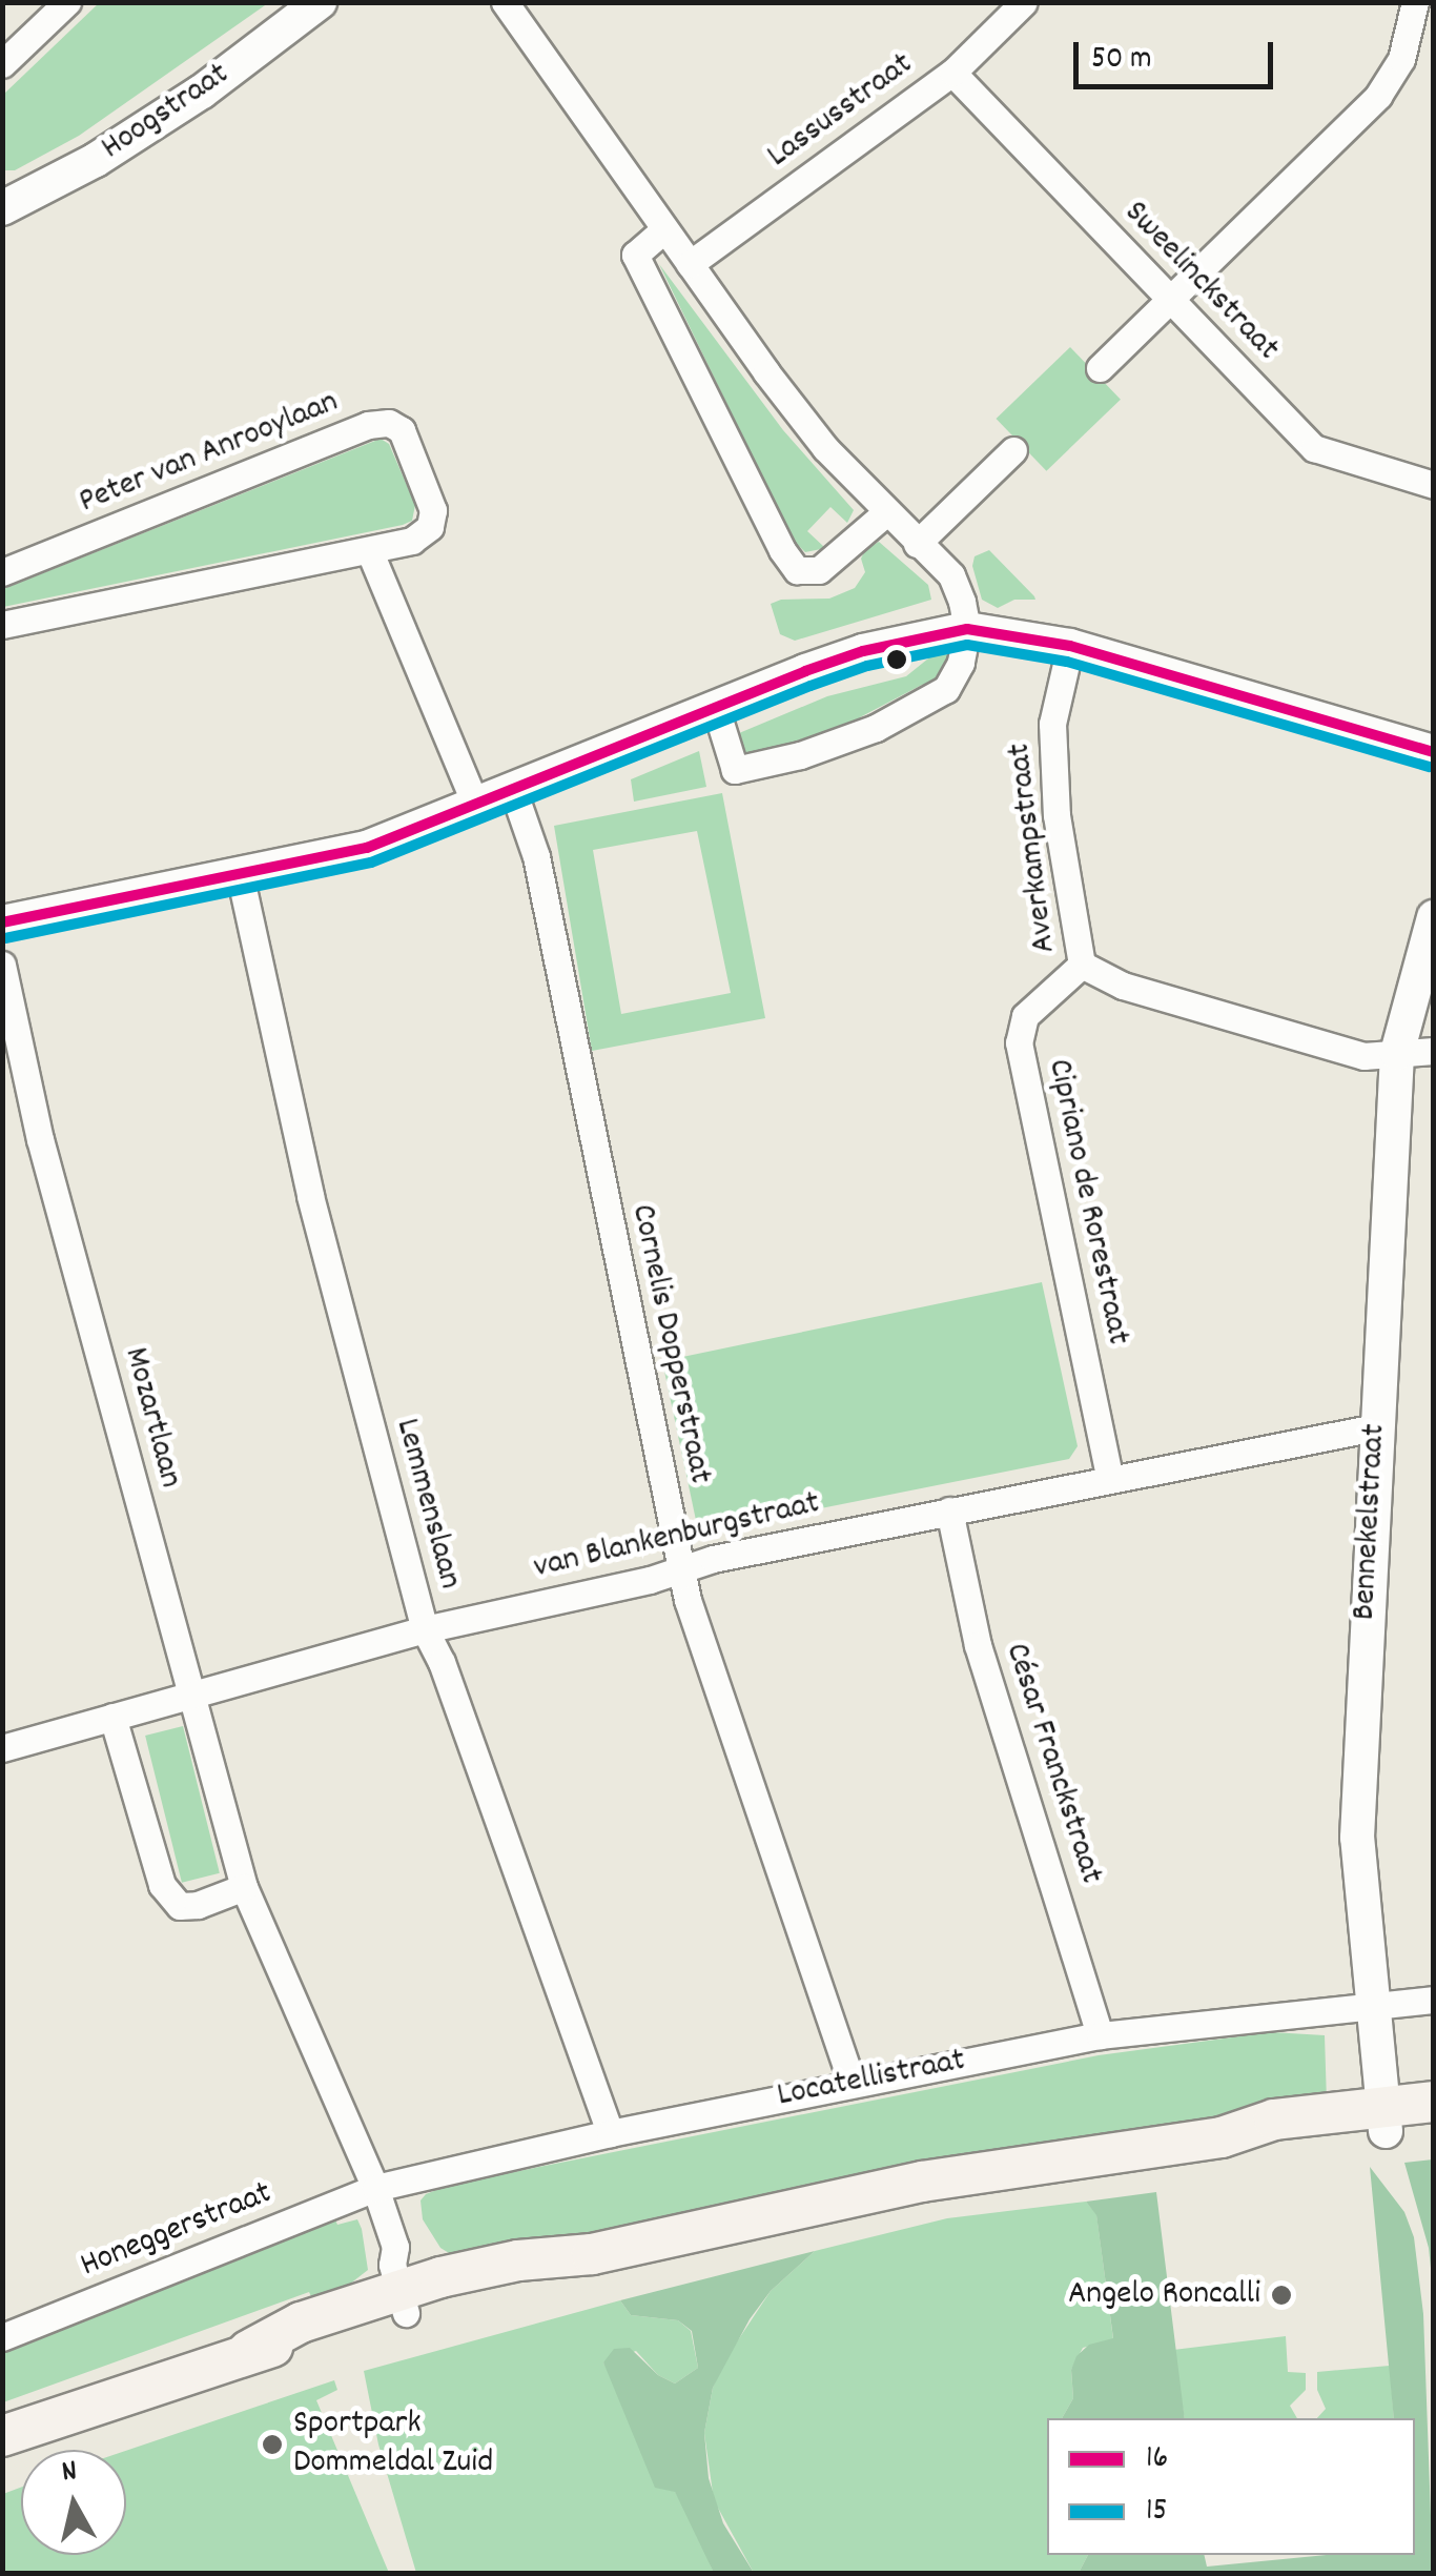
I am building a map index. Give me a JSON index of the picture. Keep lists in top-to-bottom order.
{
  "streets": {
    "street": [
      "Lassusstraat",
      "Hoogstraat",
      "Sweelinckstraat",
      "Peter van Anrooylaan",
      "Averkampstraat",
      "Cipriano de Rorestraat",
      "Cornelis Dopperstraat",
      "Mozartlaan",
      "Lemmenslaan",
      "Bennekelstraat",
      "van Blankenburgstraat",
      "César Franckstraat",
      "Locatellistraat",
      "Honeggerstraat"
    ]
  },
  "crossings": [
    ["Lassusstraat", "Sweelinckstraat"],
    ["Averkampstraat", "Cipriano de Rorestraat"],
    ["Averkampstraat", "Bennekelstraat"],
    ["Cipriano de Rorestraat", "van Blankenburgstraat"],
    ["Cornelis Dopperstraat", "van Blankenburgstraat"],
    ["Cornelis Dopperstraat", "Locatellistraat"],
    ["Mozartlaan", "van Blankenburgstraat"],
    ["Mozartlaan", "Locatellistraat"],
    ["Mozartlaan", "Honeggerstraat"],
    ["Lemmenslaan", "van Blankenburgstraat"],
    ["Lemmenslaan", "Locatellistraat"],
    ["Bennekelstraat", "van Blankenburgstraat"],
    ["Bennekelstraat", "Locatellistraat"],
    ["van Blankenburgstraat", "César Franckstraat"],
    ["César Franckstraat", "Locatellistraat"],
    ["Locatellistraat", "Honeggerstraat"]
  ],
  "places": ["Angelo Roncalli", "Sportpark Dommeldal Zuid"],
  "lines": ["transit line 16", "transit line 15"],
  "legend": ["16", "15"],
  "scale_bar": "50 m",
  "north": "top"
}
